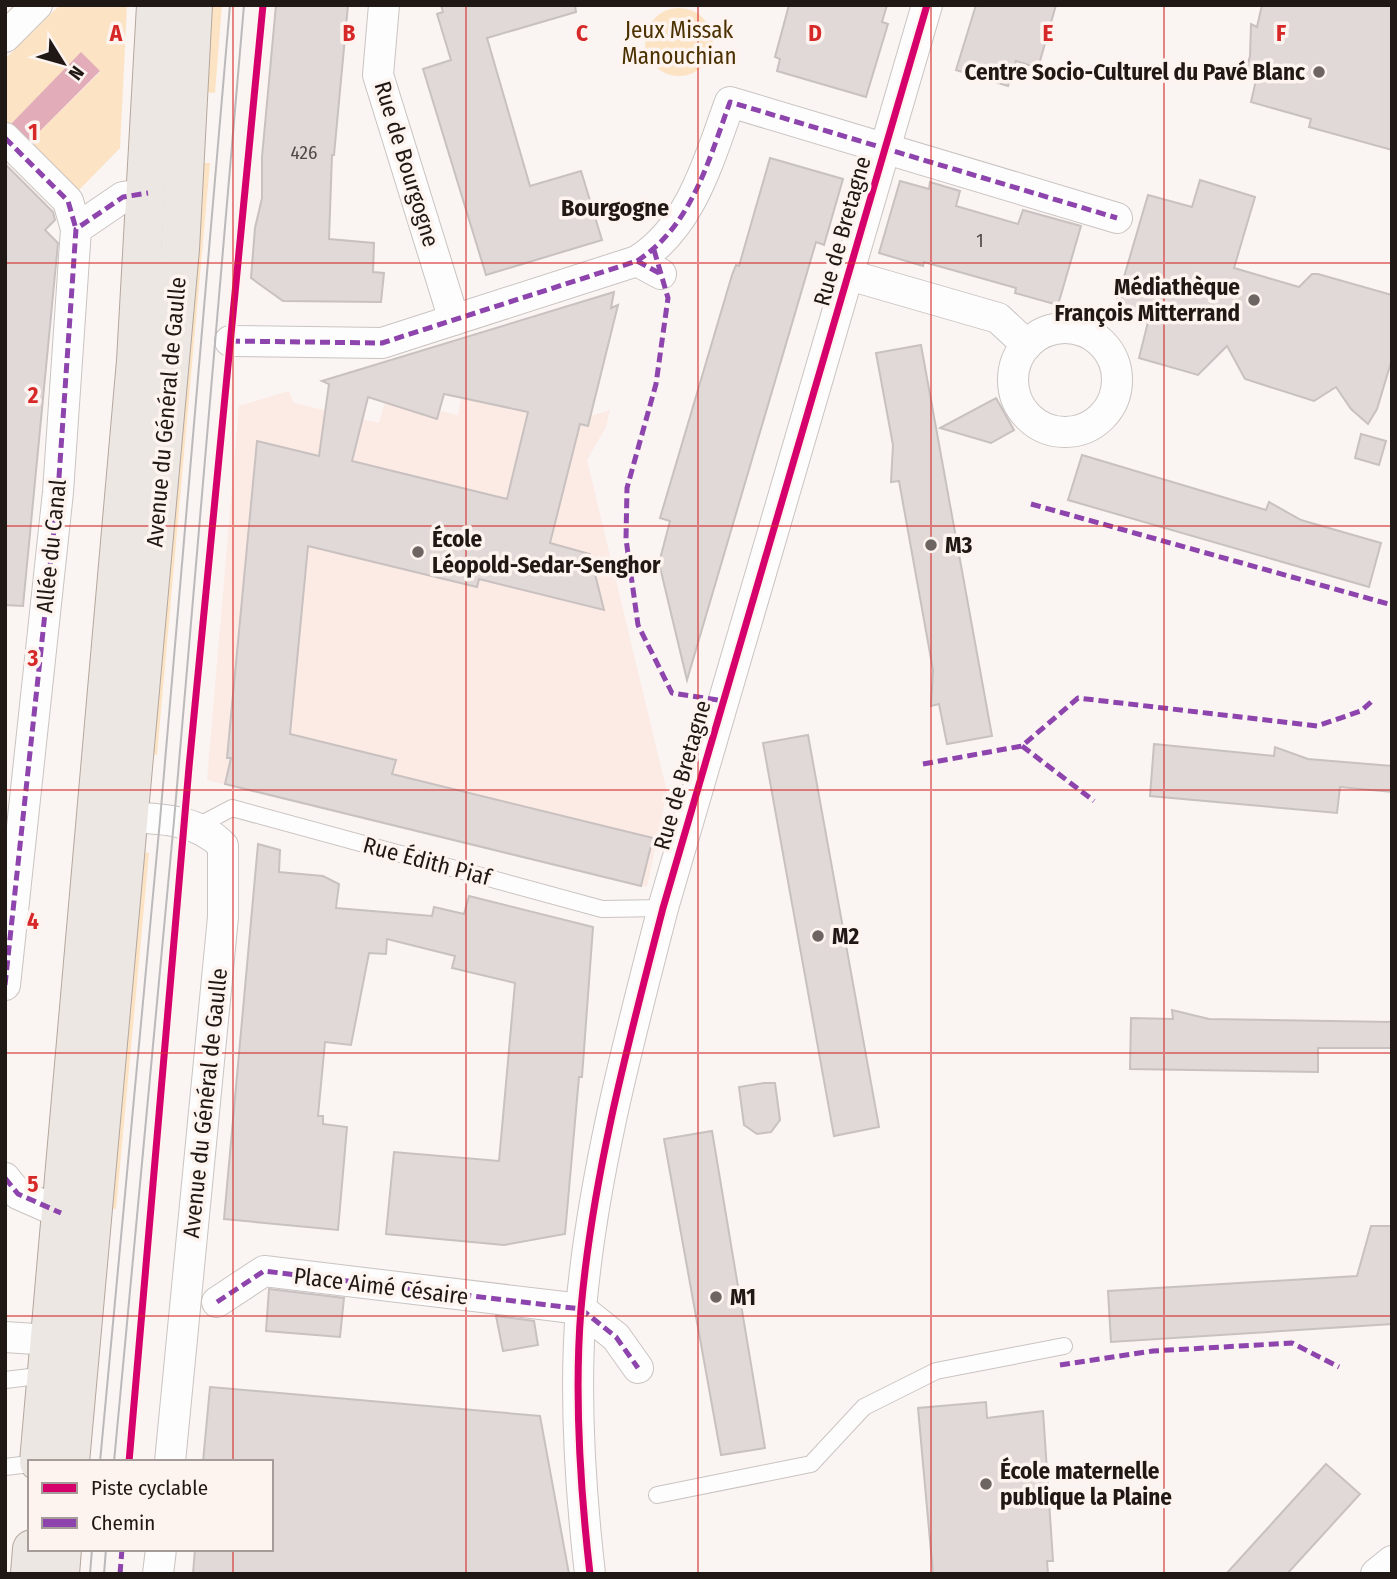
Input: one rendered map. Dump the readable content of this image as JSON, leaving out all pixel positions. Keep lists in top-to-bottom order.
{
  "streets": {
    "main road": ["Avenue du Général de Gaulle"],
    "street": [
      "Rue de Bourgogne",
      "Rue de Bretagne",
      "Allée du Canal",
      "Place Aimé Césaire"
    ],
    "lane": ["Rue Édith Piaf"]
  },
  "crossings": [
    ["Rue de Bretagne", "Rue Édith Piaf"],
    ["Rue de Bretagne", "Place Aimé Césaire"],
    ["Avenue du Général de Gaulle", "Rue Édith Piaf"]
  ],
  "districts": ["Bourgogne"],
  "parks": ["Jeux Missak Manouchian"],
  "places": [
    "Centre Socio-Culturel du Pavé Blanc",
    "Médiathèque François Mitterrand",
    "M3",
    "École Léopold-Sedar-Senghor",
    "M2",
    "M1",
    "École maternelle publique la Plaine"
  ],
  "house_numbers": ["426", "1"],
  "legend": ["Piste cyclable", "Chemin"],
  "north": "bottom right",
  "grid": {
    "columns": [
      "A",
      "B",
      "C",
      "D",
      "E",
      "F"
    ],
    "rows": [
      "1",
      "2",
      "3",
      "4",
      "5"
    ]
  }
}
